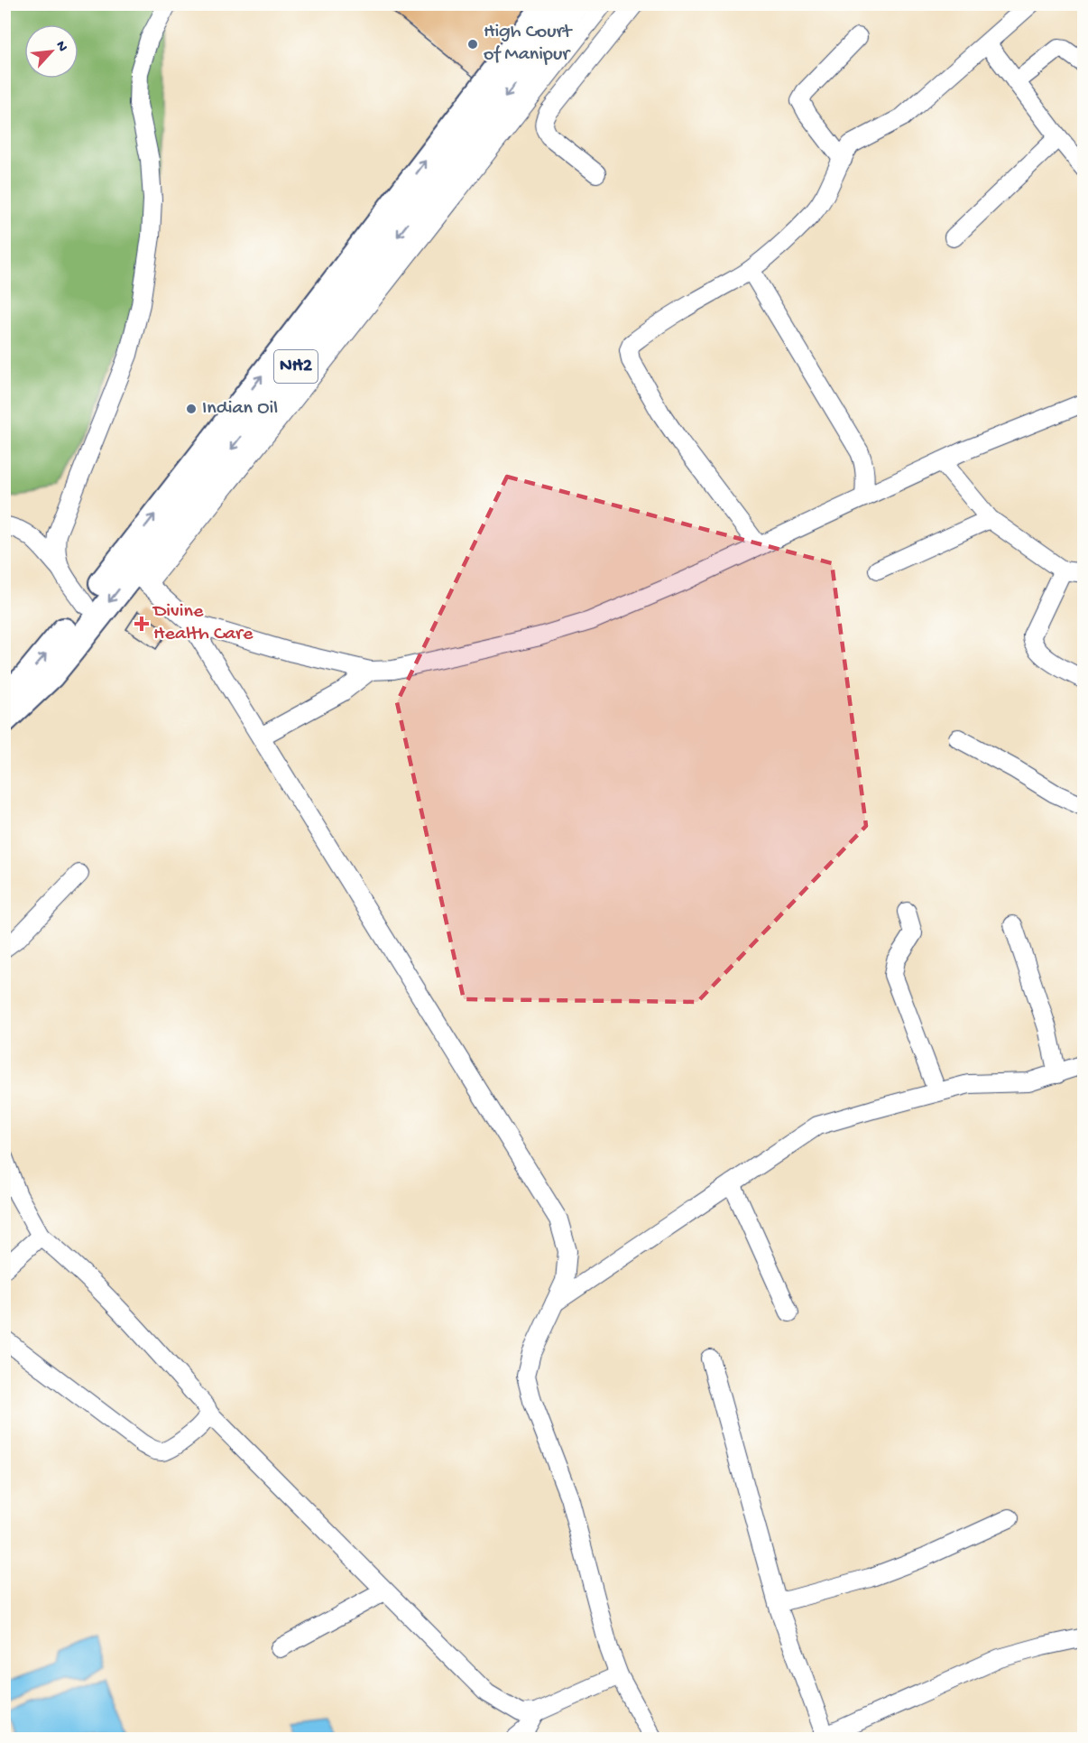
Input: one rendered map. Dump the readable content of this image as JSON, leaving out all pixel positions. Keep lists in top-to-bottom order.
{
  "streets": {
    "highway": ["NH2"]
  },
  "places": {
    "other": ["High Court of Manipur", "Indian Oil"],
    "health": ["Divine Health Care"]
  },
  "north": "top right"
}
